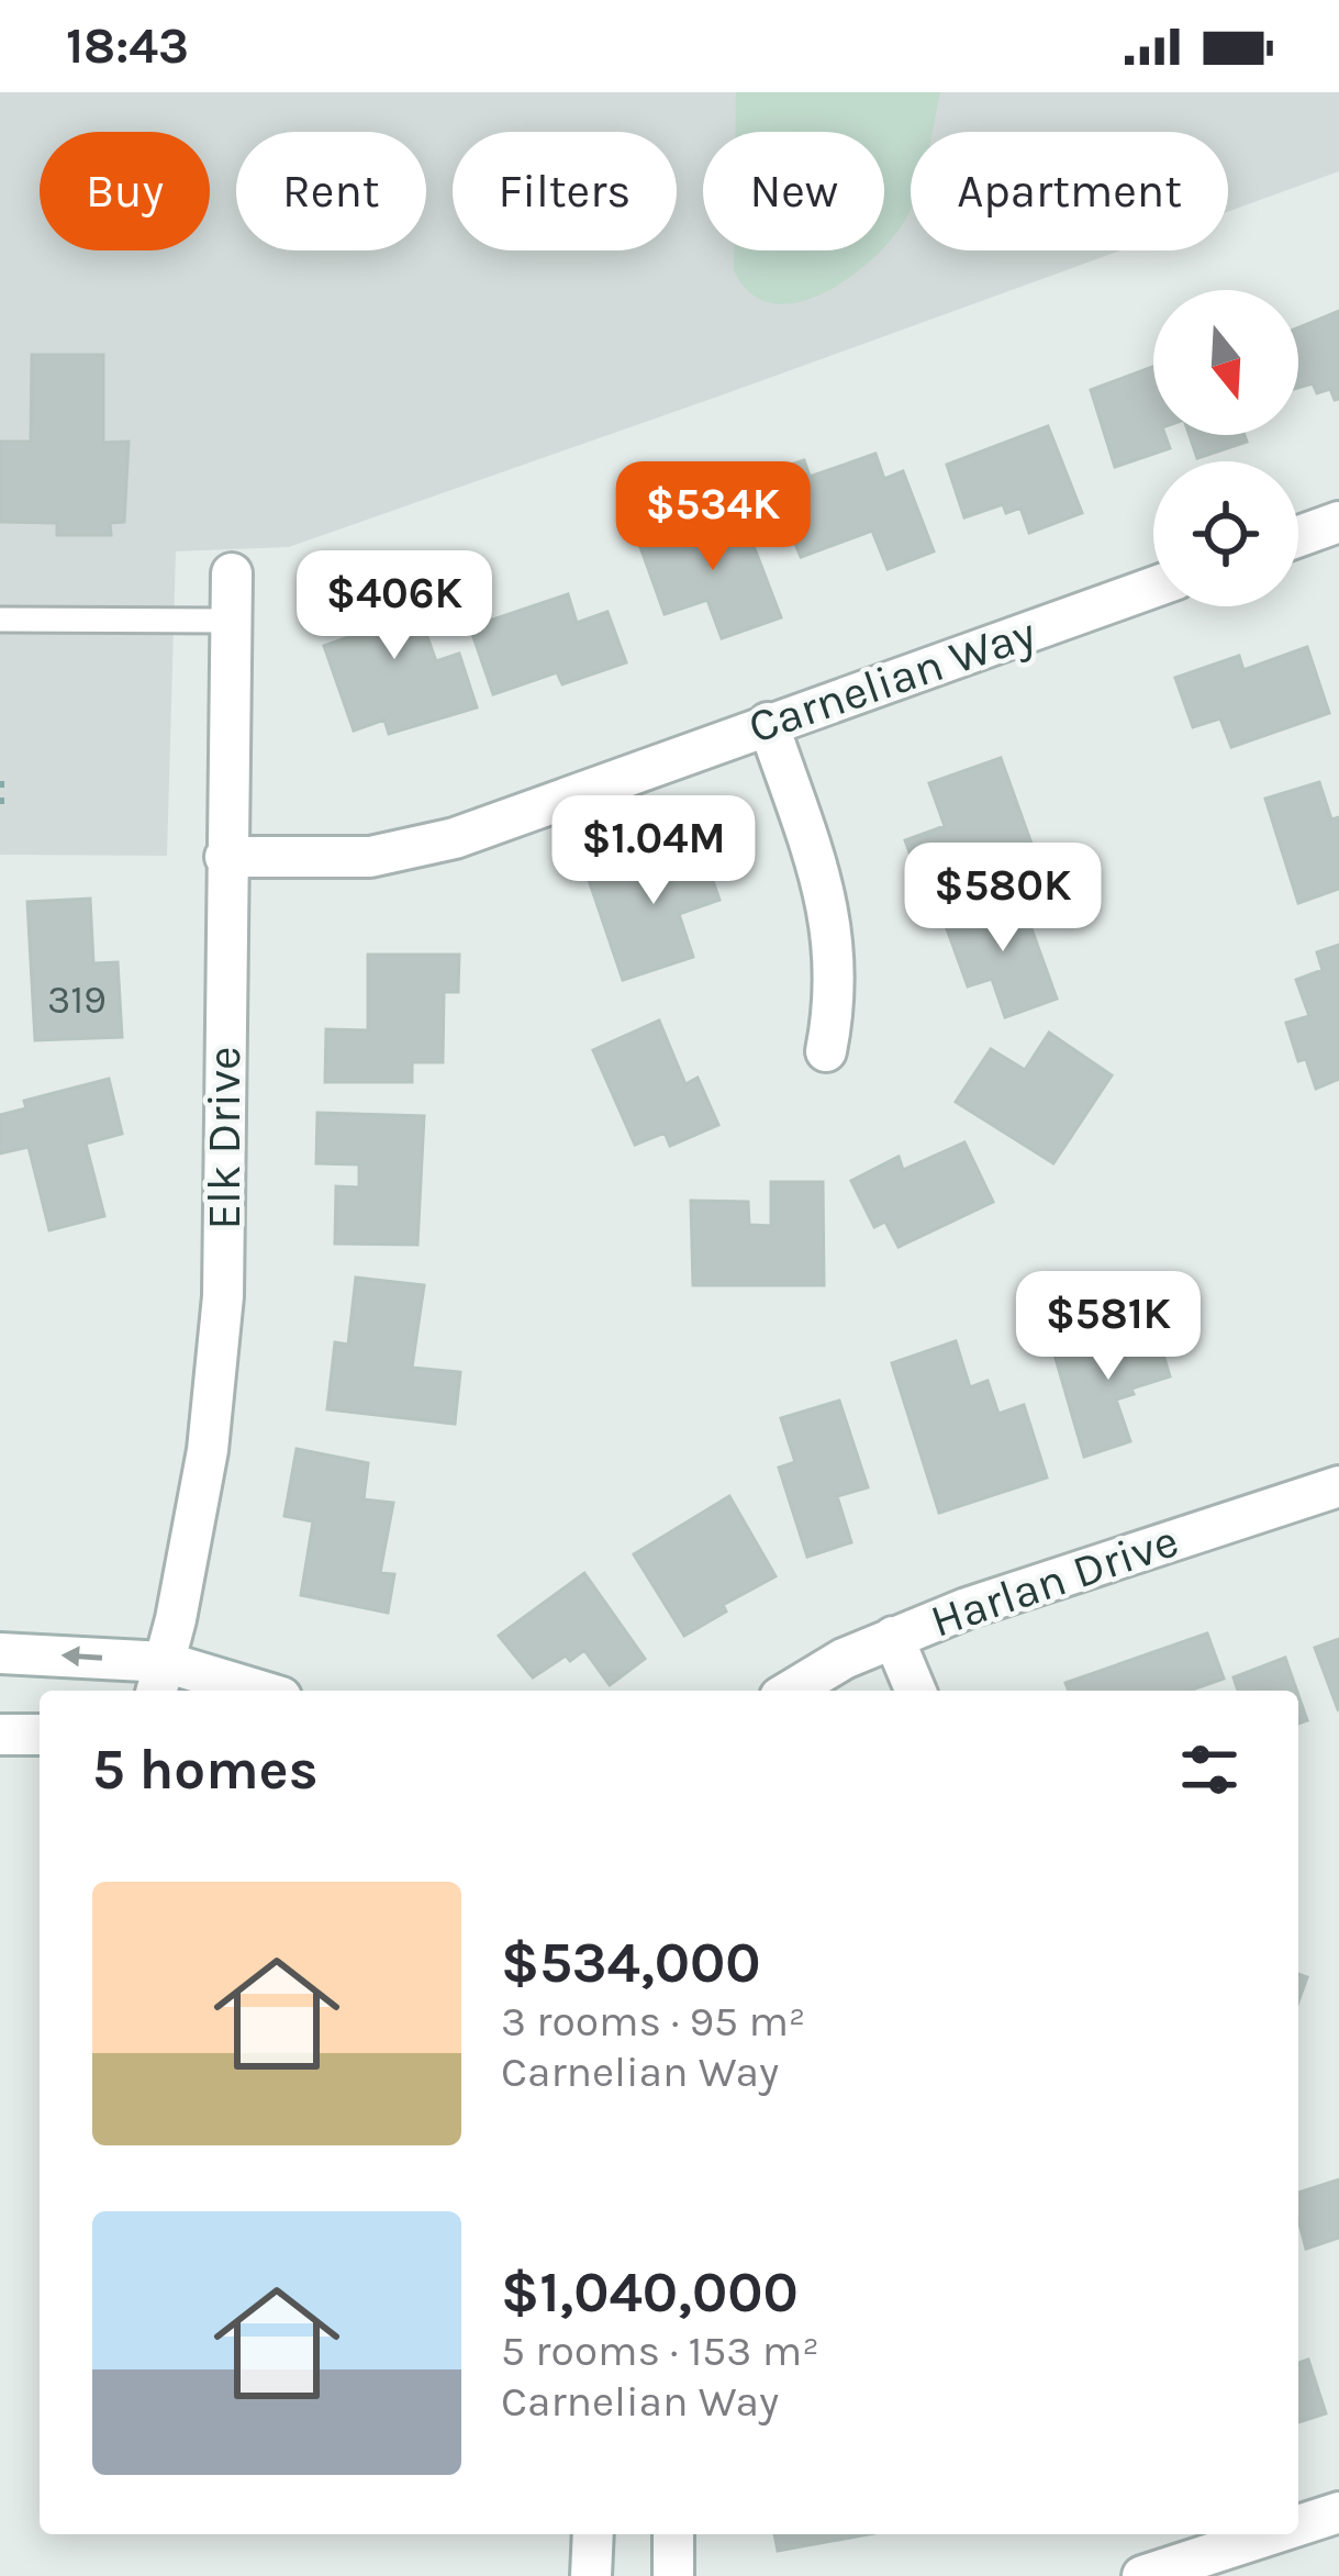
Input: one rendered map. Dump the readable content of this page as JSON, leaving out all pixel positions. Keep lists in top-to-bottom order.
{
  "streets": {
    "street": ["Carnelian Way", "Elk Drive", "Harlan Drive"]
  },
  "crossings": [
    ["Carnelian Way", "Elk Drive"]
  ],
  "house_numbers": ["319"],
  "north": "bottom",
  "page": {
    "status": "18:43",
    "chip": [
      "Buy",
      "Rent",
      "Filters",
      "New",
      "Apartment"
    ],
    "price": [
      "$534K",
      "$406K",
      "$1.04M",
      "$580K",
      "$581K"
    ],
    "heading": "5 homes",
    "list": [
      {
        "name": "$534,000",
        "note": "3 rooms · 95 m² · Carnelian Way"
      },
      {
        "name": "$1,040,000",
        "note": "5 rooms · 153 m² · Carnelian Way"
      }
    ]
  }
}
